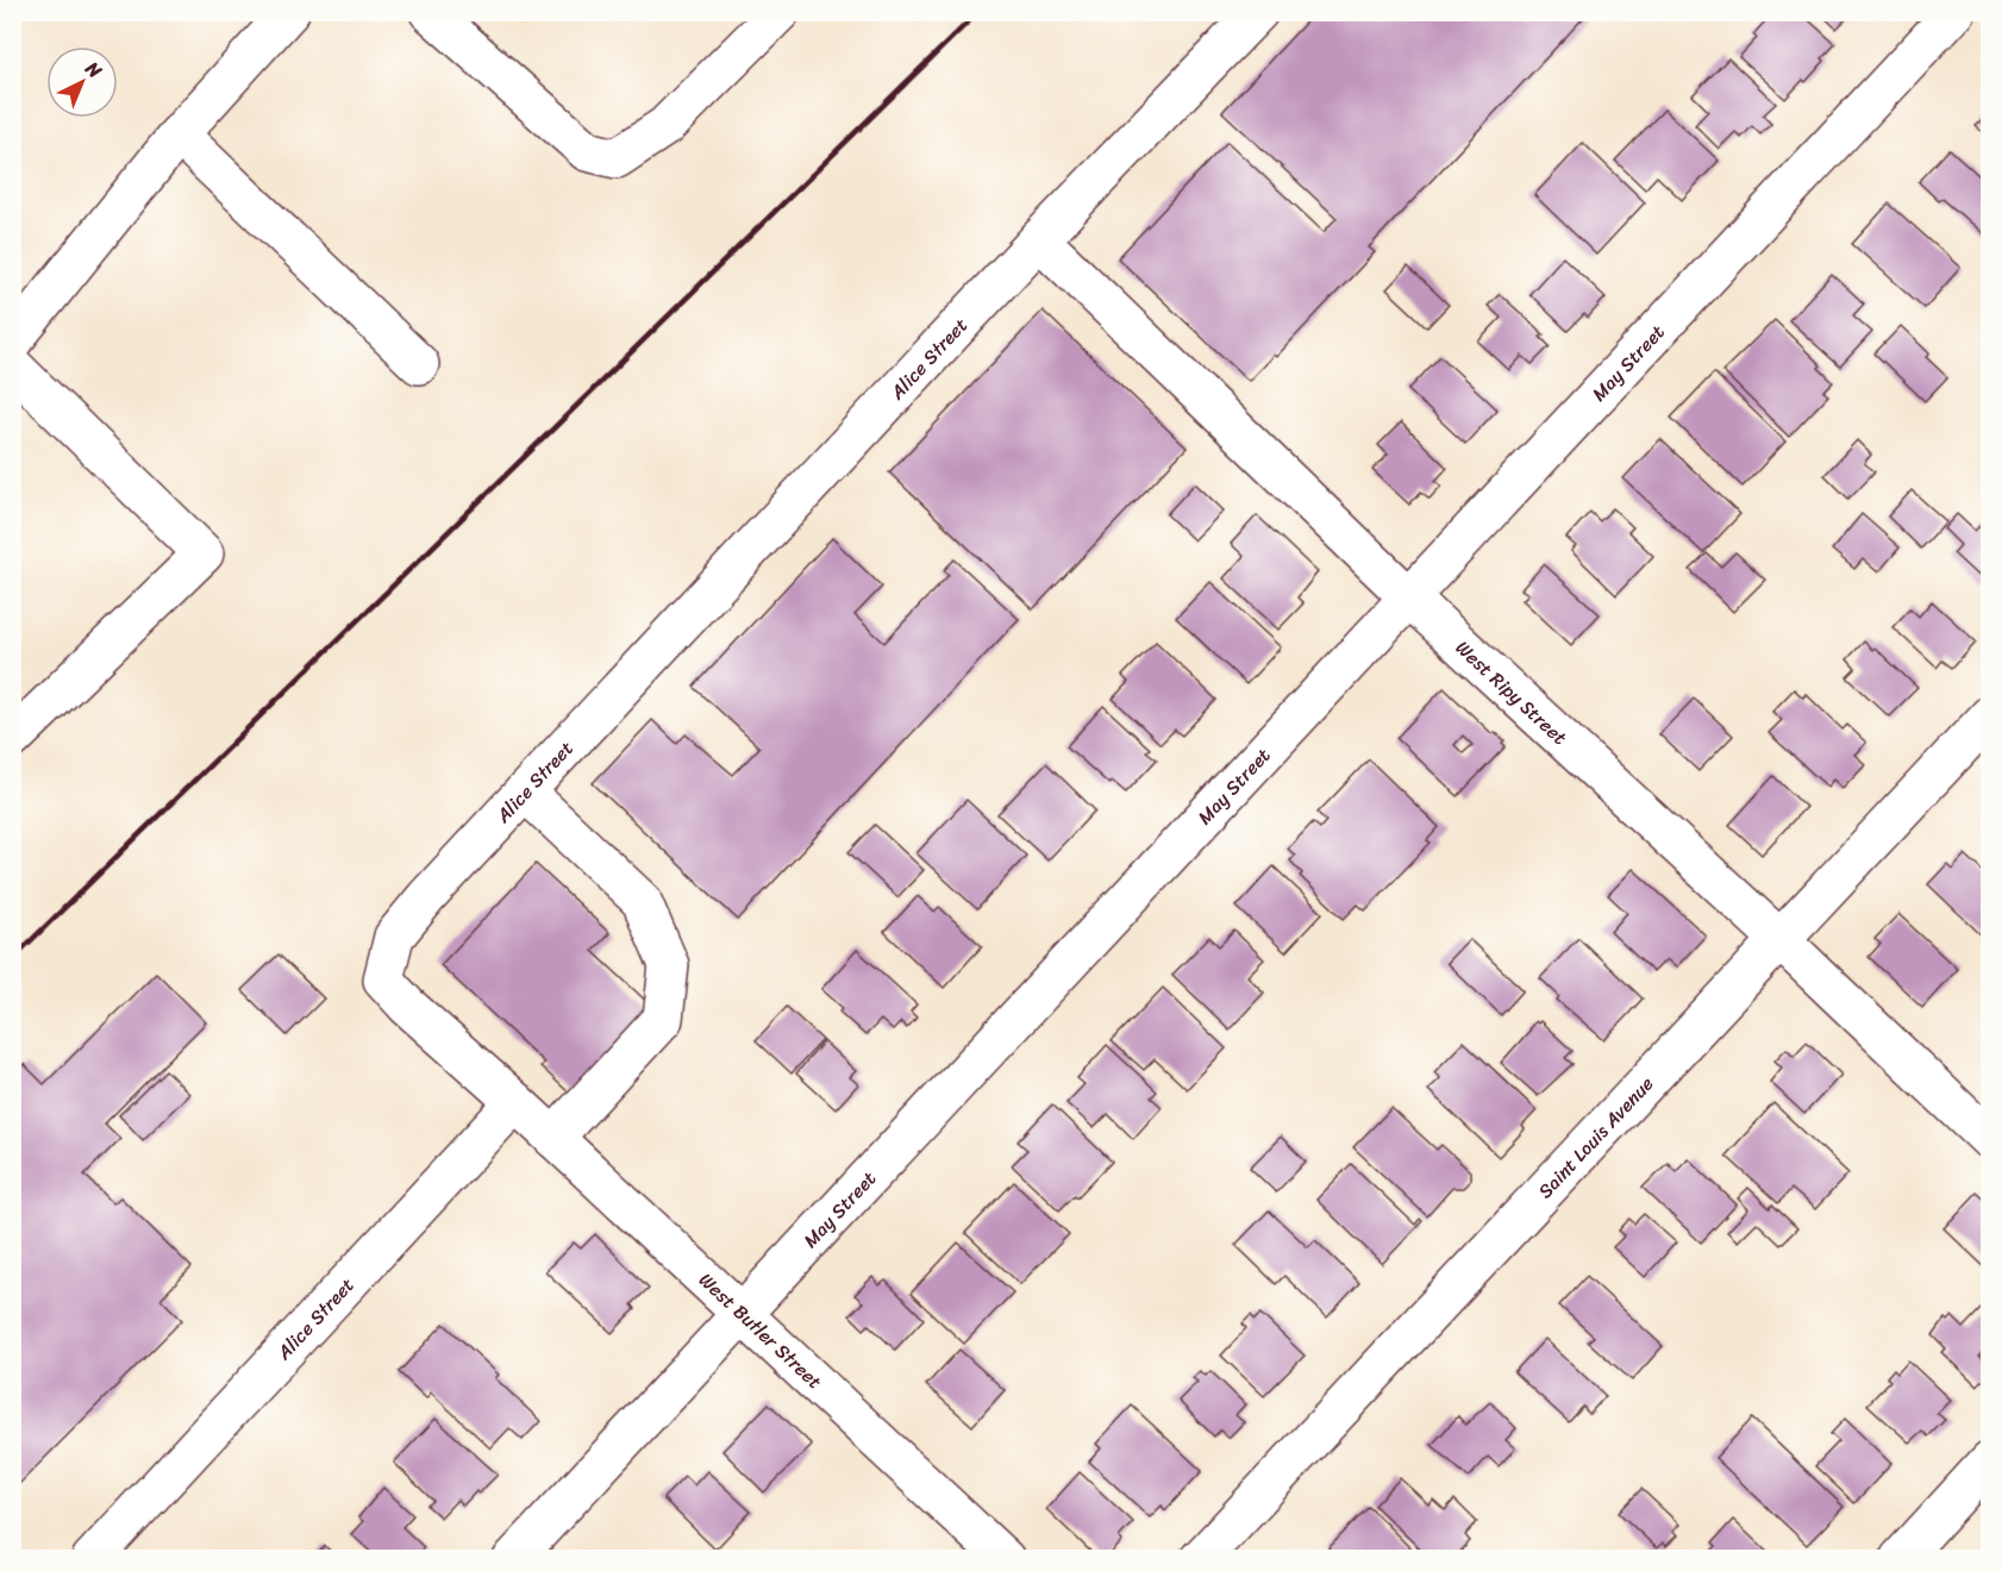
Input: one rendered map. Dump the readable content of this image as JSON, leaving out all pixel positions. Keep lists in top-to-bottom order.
{
  "streets": {
    "street": [
      "Alice Street",
      "May Street",
      "West Ripy Street",
      "Saint Louis Avenue",
      "West Butler Street"
    ]
  },
  "crossings": [
    ["Alice Street", "West Ripy Street"],
    ["Alice Street", "West Butler Street"],
    ["May Street", "West Ripy Street"],
    ["May Street", "West Butler Street"],
    ["West Ripy Street", "Saint Louis Avenue"]
  ],
  "north": "top right"
}
